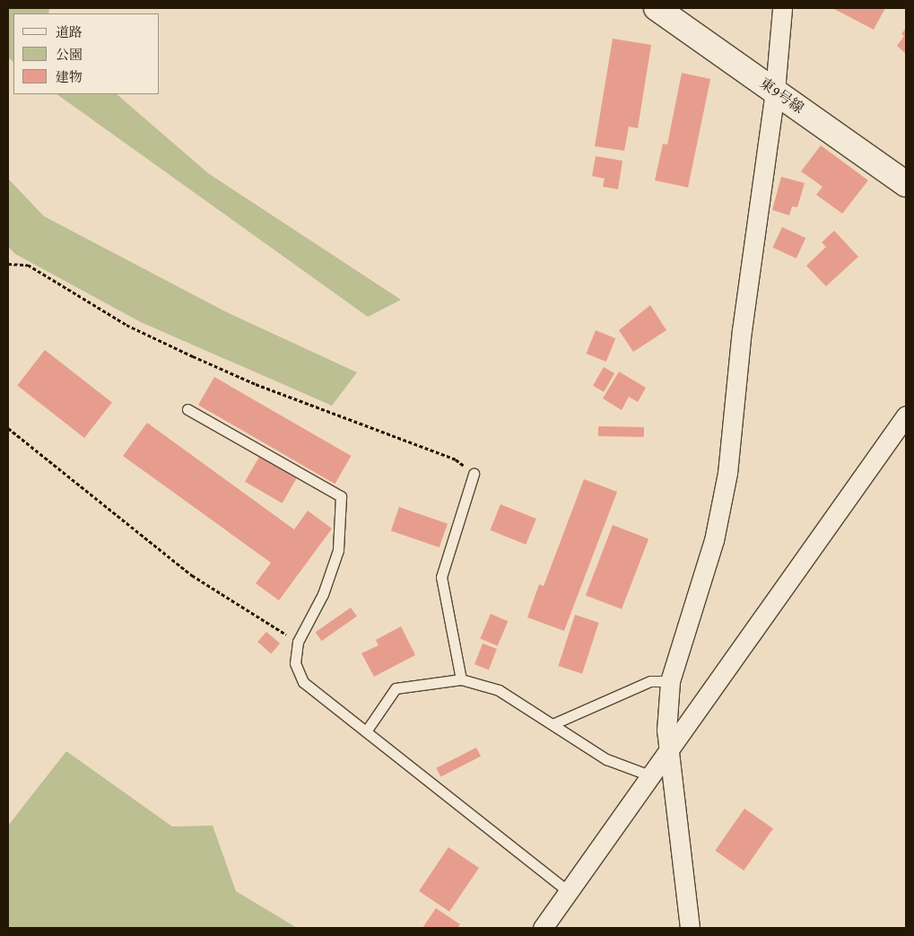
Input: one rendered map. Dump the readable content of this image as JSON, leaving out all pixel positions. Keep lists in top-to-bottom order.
{
  "streets": {
    "street": ["東9号線"]
  },
  "legend": ["道路", "公園", "建物"]
}
